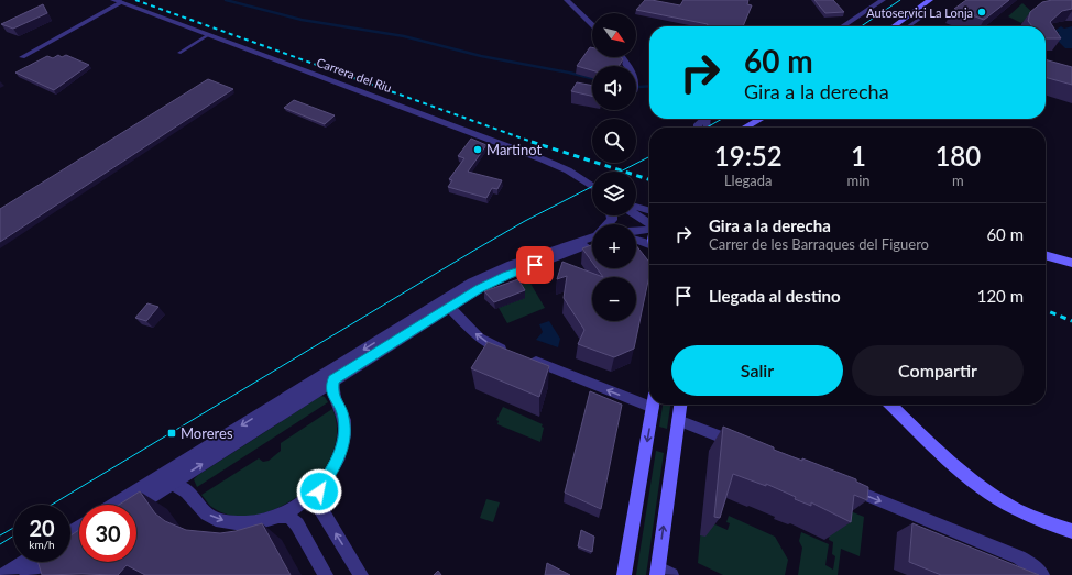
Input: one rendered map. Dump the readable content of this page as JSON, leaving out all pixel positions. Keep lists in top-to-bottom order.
{
  "streets": {
    "street": ["Carrera del Riu"]
  },
  "places": {
    "other": ["Autoservici La Lonja", "Martinot"],
    "transit": ["Moreres"]
  },
  "north": "bottom right",
  "page": {
    "map_buttons": ["+", "−"],
    "turn": ["60 m", "Gira a la derecha"],
    "eta": [
      "19:52",
      "Llegada",
      "1",
      "min",
      "180",
      "m"
    ],
    "list": [
      {
        "name": "Gira a la derecha",
        "note": "Carrer de les Barraques del Figuero",
        "value": "60 m"
      },
      {
        "name": "Llegada al destino",
        "value": "120 m"
      }
    ],
    "buttons": ["Salir", "Compartir"],
    "speed": "20 km/h",
    "limit": "30"
  }
}
